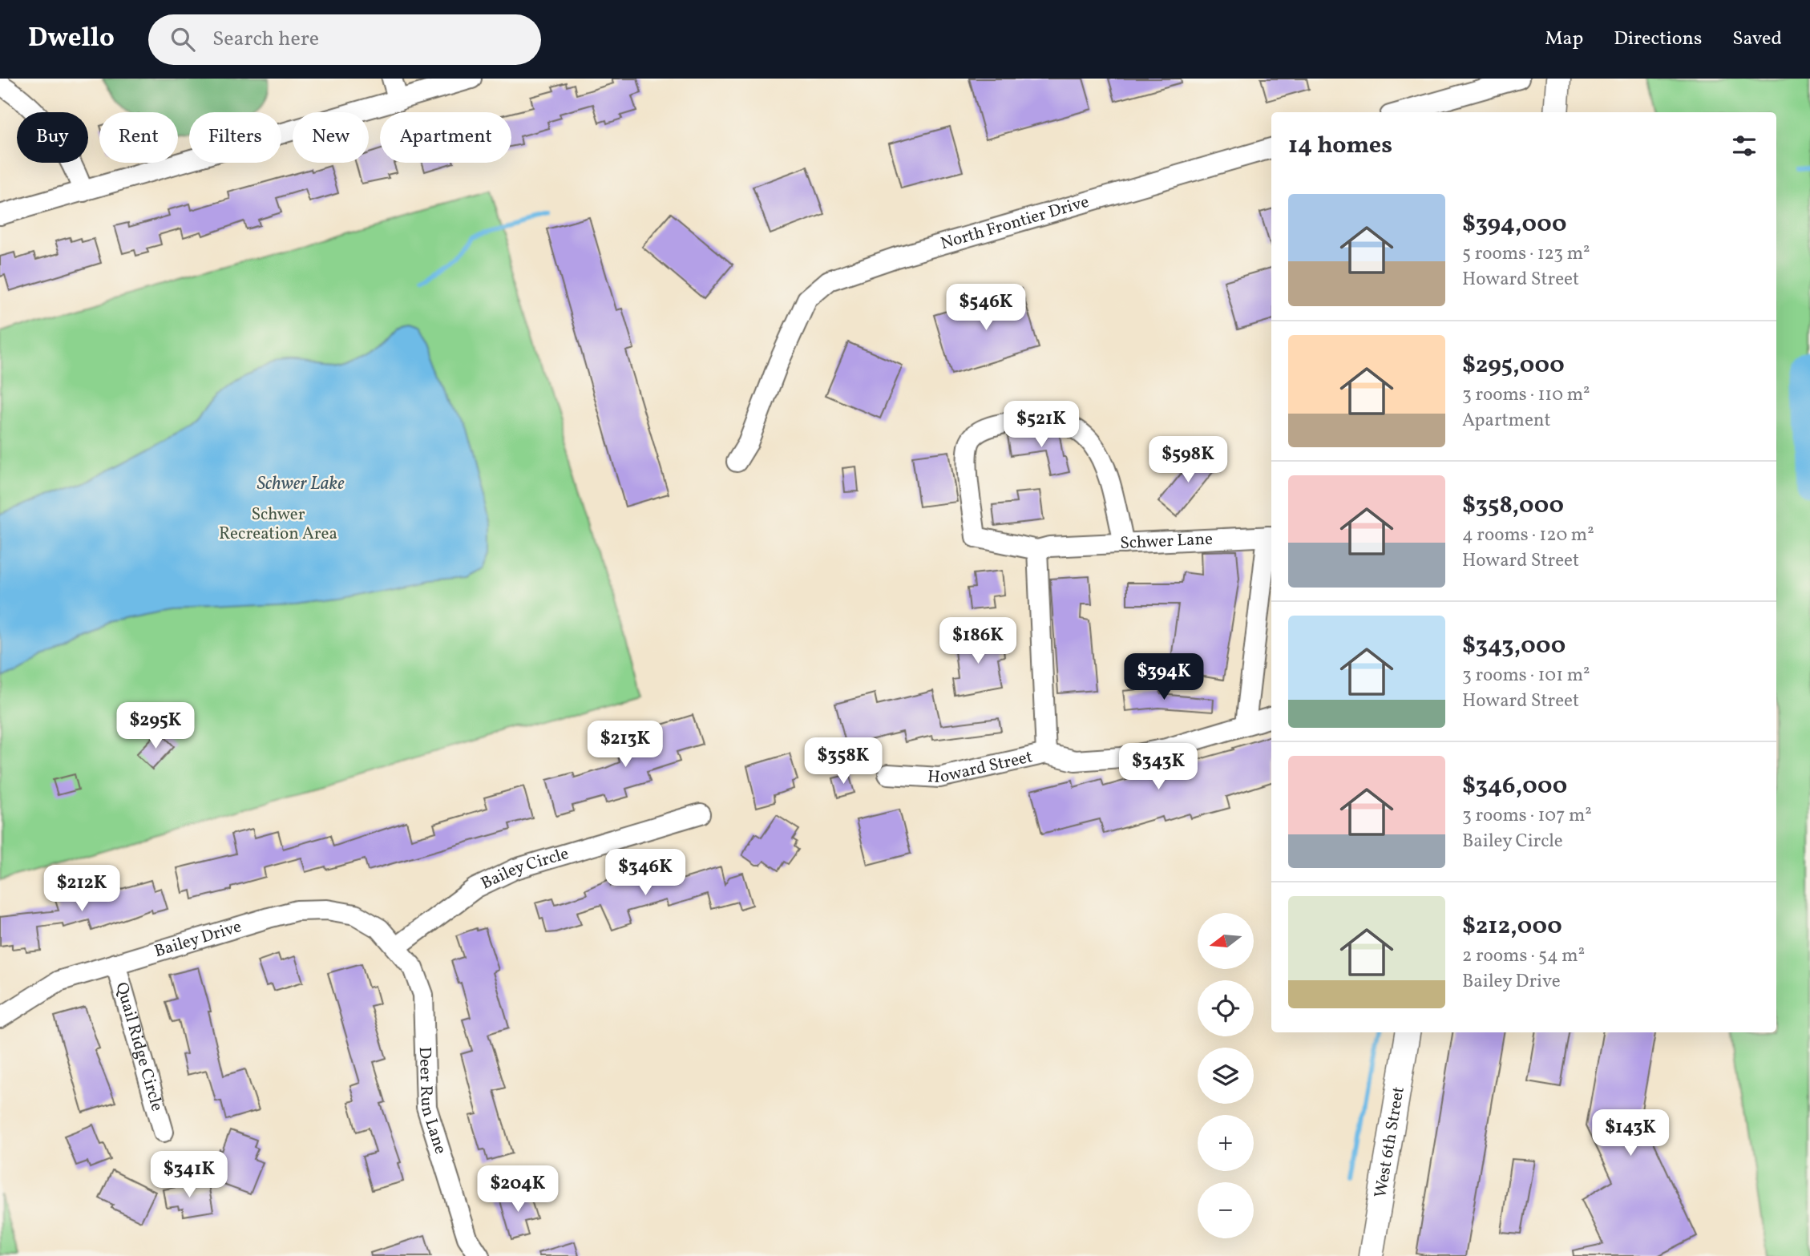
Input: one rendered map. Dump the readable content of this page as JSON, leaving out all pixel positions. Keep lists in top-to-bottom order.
{
  "streets": {
    "main road": ["West 6th Street"],
    "street": [
      "North Frontier Drive",
      "Schwer Lane",
      "Howard Street",
      "Bailey Circle",
      "Bailey Drive",
      "Quail Ridge Circle",
      "Deer Run Lane"
    ]
  },
  "crossings": [
    ["Bailey Circle", "Bailey Drive"],
    ["Bailey Circle", "Deer Run Lane"],
    ["Bailey Drive", "Quail Ridge Circle"],
    ["Bailey Drive", "Deer Run Lane"]
  ],
  "water": ["Schwer Lake"],
  "parks": ["Schwer Recreation Area"],
  "north": "left",
  "page": {
    "header": "Dwello",
    "search": "Search here",
    "nav": ["Map", "Directions", "Saved"],
    "chip": [
      "Buy",
      "Rent",
      "Filters",
      "New",
      "Apartment"
    ],
    "heading": "14 homes",
    "list": [
      {
        "name": "$394,000",
        "note": "5 rooms · 123 m² · Howard Street"
      },
      {
        "name": "$295,000",
        "note": "3 rooms · 110 m² · Apartment"
      },
      {
        "name": "$358,000",
        "note": "4 rooms · 120 m² · Howard Street"
      },
      {
        "name": "$343,000",
        "note": "3 rooms · 101 m² · Howard Street"
      },
      {
        "name": "$346,000",
        "note": "3 rooms · 107 m² · Bailey Circle"
      },
      {
        "name": "$212,000",
        "note": "2 rooms · 54 m² · Bailey Drive"
      }
    ],
    "price": [
      "$546K",
      "$521K",
      "$598K",
      "$186K",
      "$394K",
      "$295K",
      "$213K",
      "$358K",
      "$343K",
      "$346K",
      "$212K",
      "$143K",
      "$341K",
      "$204K"
    ],
    "map_buttons": ["+", "−"]
  }
}
